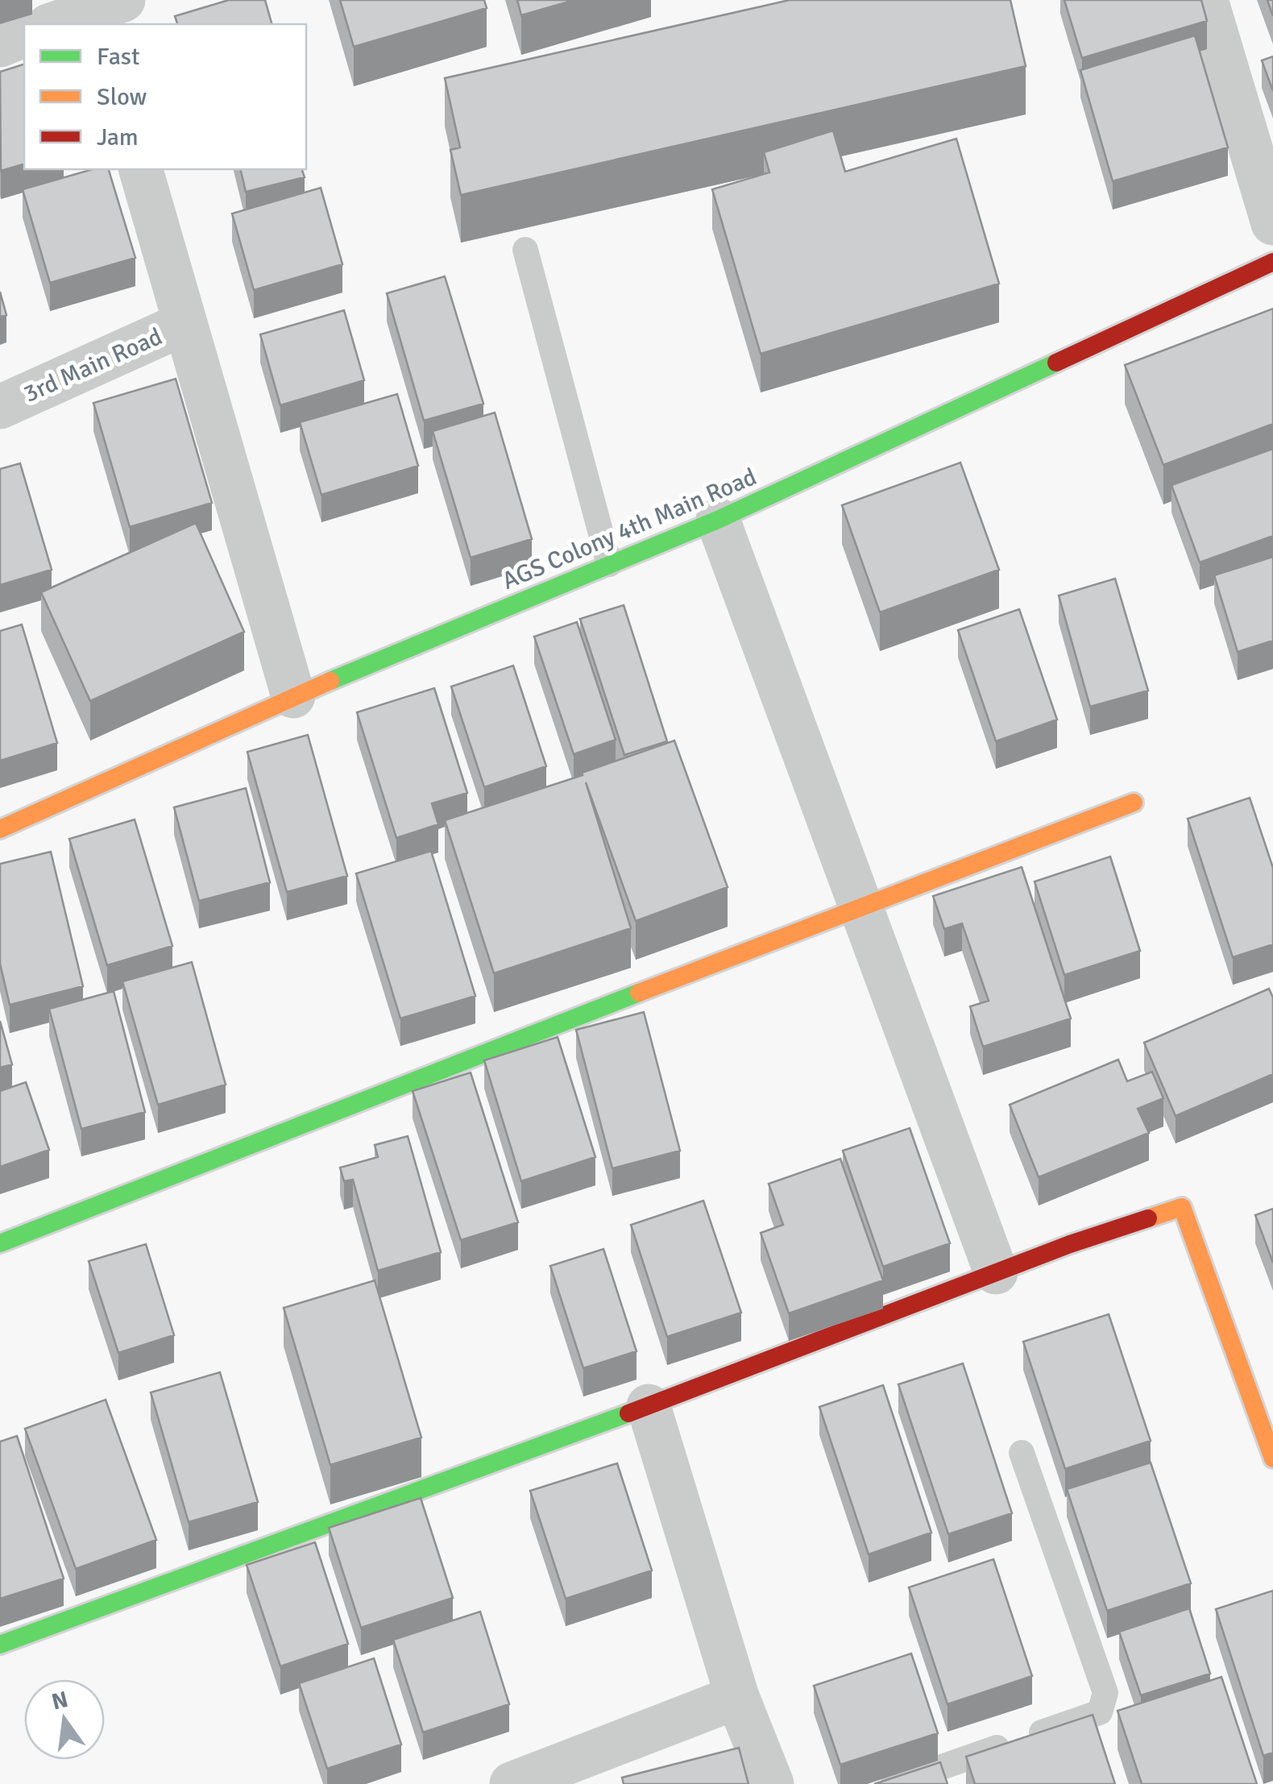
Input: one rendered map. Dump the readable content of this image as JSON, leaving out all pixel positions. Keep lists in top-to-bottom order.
{
  "streets": {
    "street": ["3rd Main Road", "AGS Colony 4th Main Road"]
  },
  "legend": ["Fast", "Slow", "Jam"],
  "north": "top"
}
